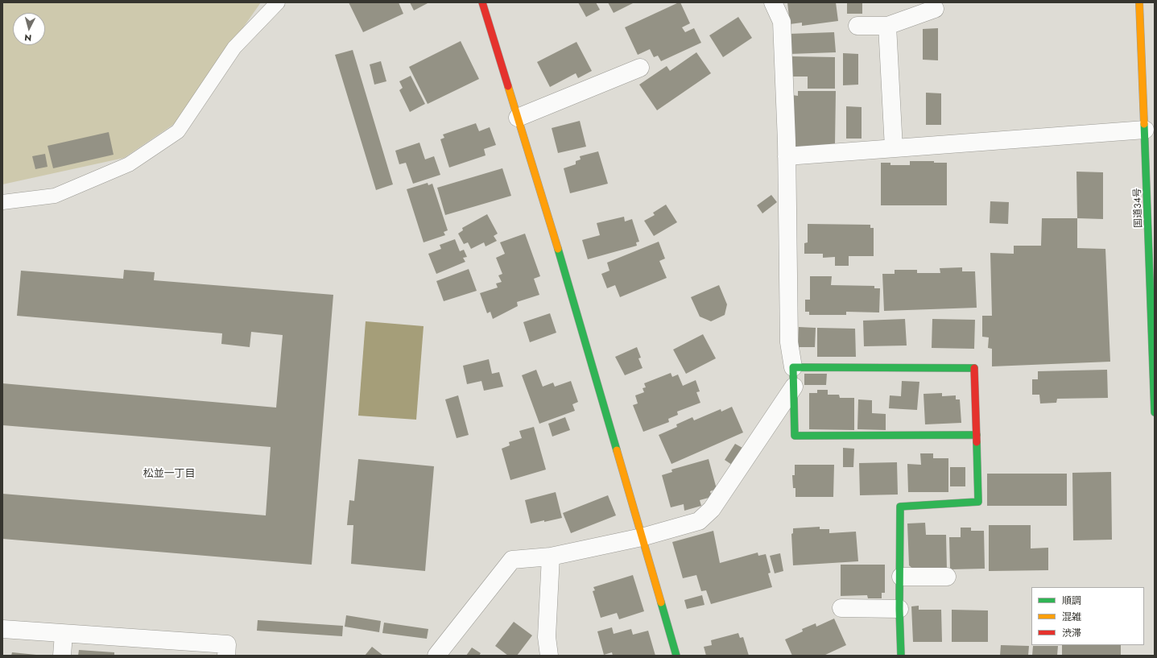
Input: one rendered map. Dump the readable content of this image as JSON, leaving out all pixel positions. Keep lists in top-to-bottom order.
{
  "streets": {
    "main road": ["国道34号"]
  },
  "districts": ["松並一丁目"],
  "legend": ["順調", "混雑", "渋滞"],
  "north": "bottom"
}
